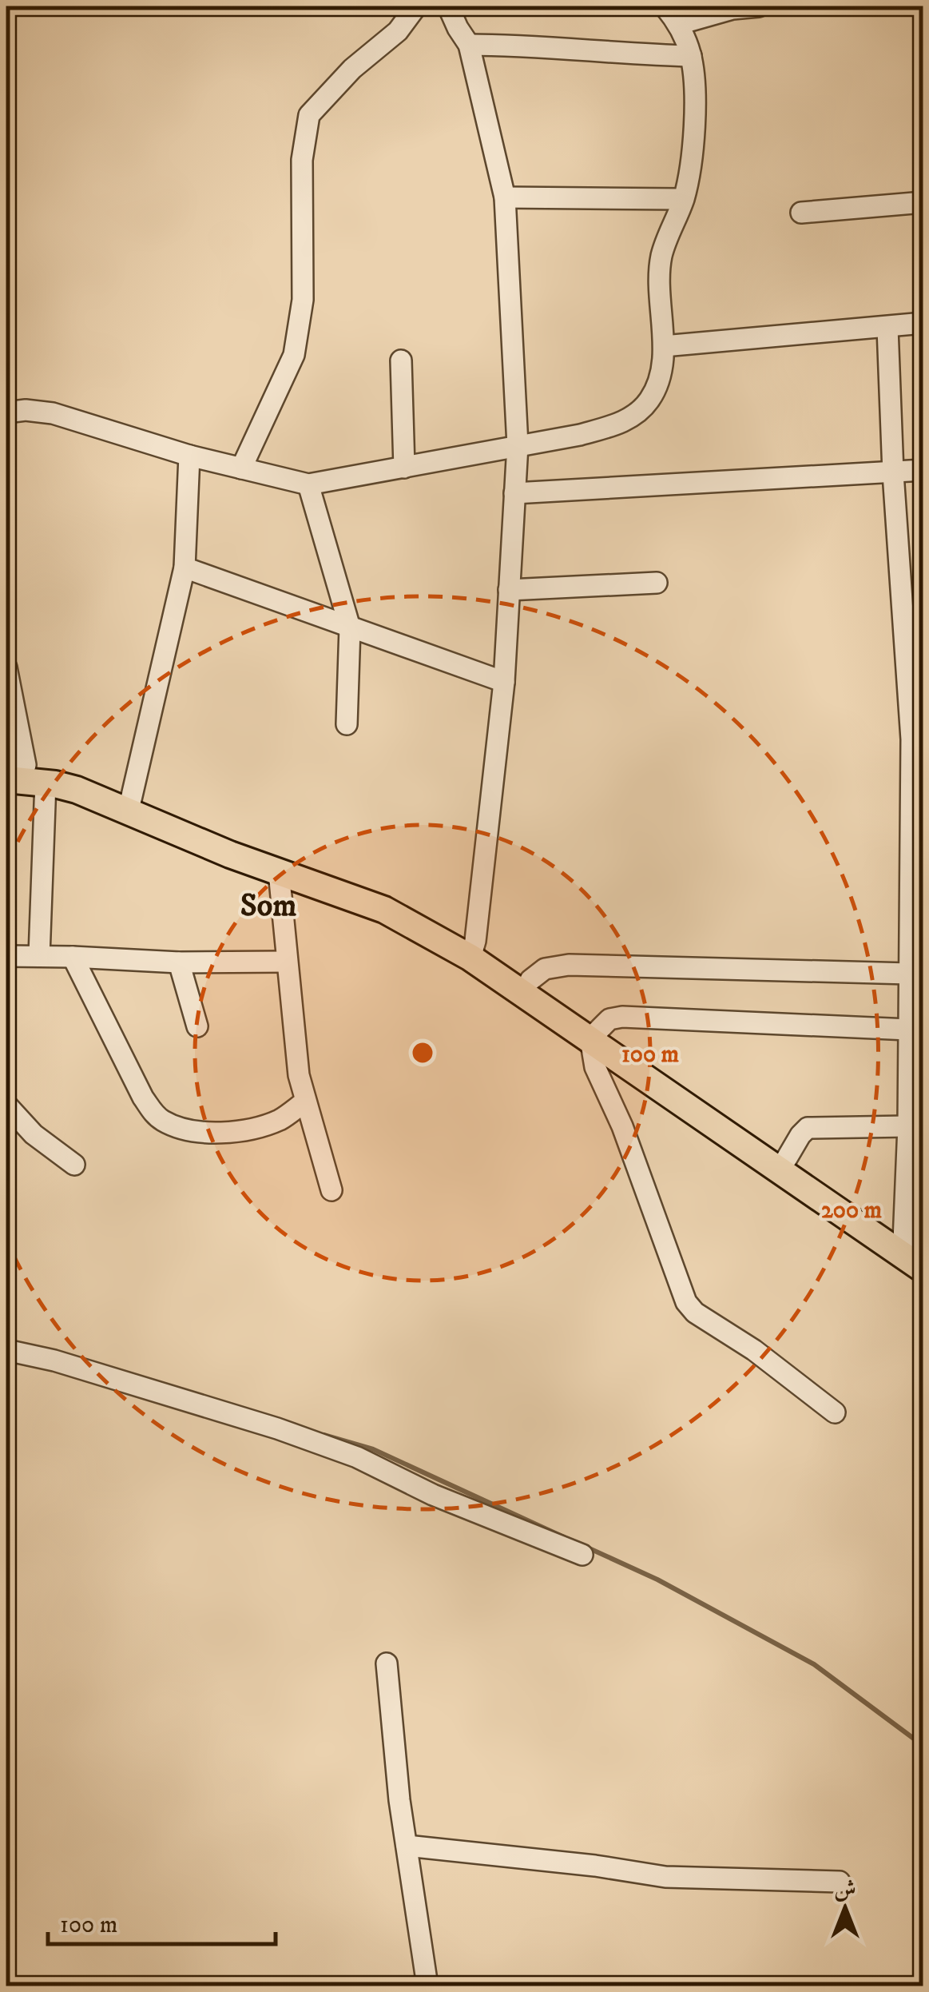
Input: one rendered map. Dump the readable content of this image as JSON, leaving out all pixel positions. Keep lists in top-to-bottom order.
{
  "districts": ["Som"],
  "scale_bar": "100 m",
  "north": "top",
  "rings": ["100 m", "200 m"]
}
